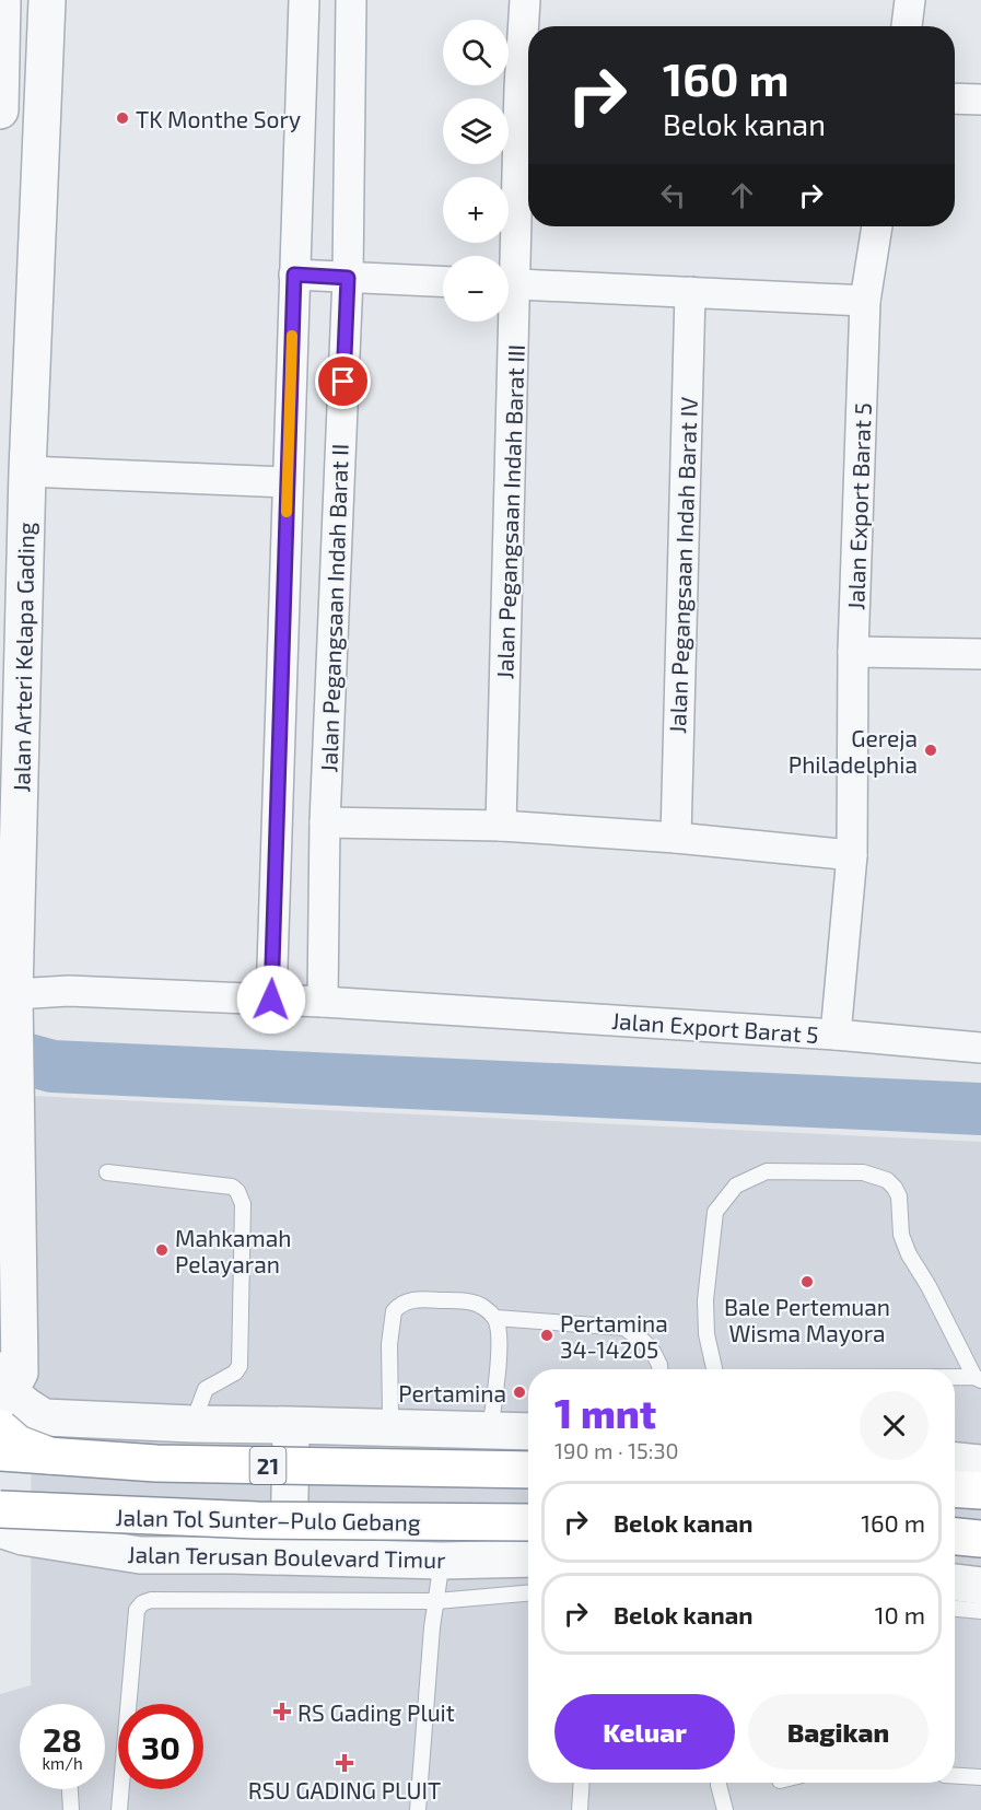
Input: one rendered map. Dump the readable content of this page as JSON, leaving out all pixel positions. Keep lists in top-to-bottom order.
{
  "streets": {
    "main road": ["21", "Jalan Tol Sunter–Pulo Gebang"],
    "street": [
      "Jalan Export Barat 5",
      "Jalan Pegangsaan Indah Barat III",
      "Jalan Pegangsaan Indah Barat IV",
      "Jalan Pegangsaan Indah Barat II",
      "Jalan Arteri Kelapa Gading",
      "Jalan Terusan Boulevard Timur"
    ]
  },
  "crossings": [
    ["Jalan Export Barat 5", "Jalan Pegangsaan Indah Barat II"],
    ["Jalan Export Barat 5", "Jalan Arteri Kelapa Gading"]
  ],
  "places": {
    "other": [
      "TK Monthe Sory",
      "Gereja Philadelphia",
      "Mahkamah Pelayaran",
      "Bale Pertemuan Wisma Mayora",
      "Pertamina 34-14205",
      "Pertamina"
    ],
    "health": ["RS Gading Pluit", "RSU GADING PLUIT"]
  },
  "page": {
    "map_buttons": ["+", "−"],
    "turn": ["160 m", "Belok kanan"],
    "heading": ["1 mnt", "190 m · 15:30"],
    "list": [
      {
        "name": "Belok kanan",
        "value": "160 m"
      },
      {
        "name": "Belok kanan",
        "value": "10 m"
      }
    ],
    "buttons": ["Keluar", "Bagikan"],
    "speed": "28 km/h",
    "limit": "30"
  }
}
